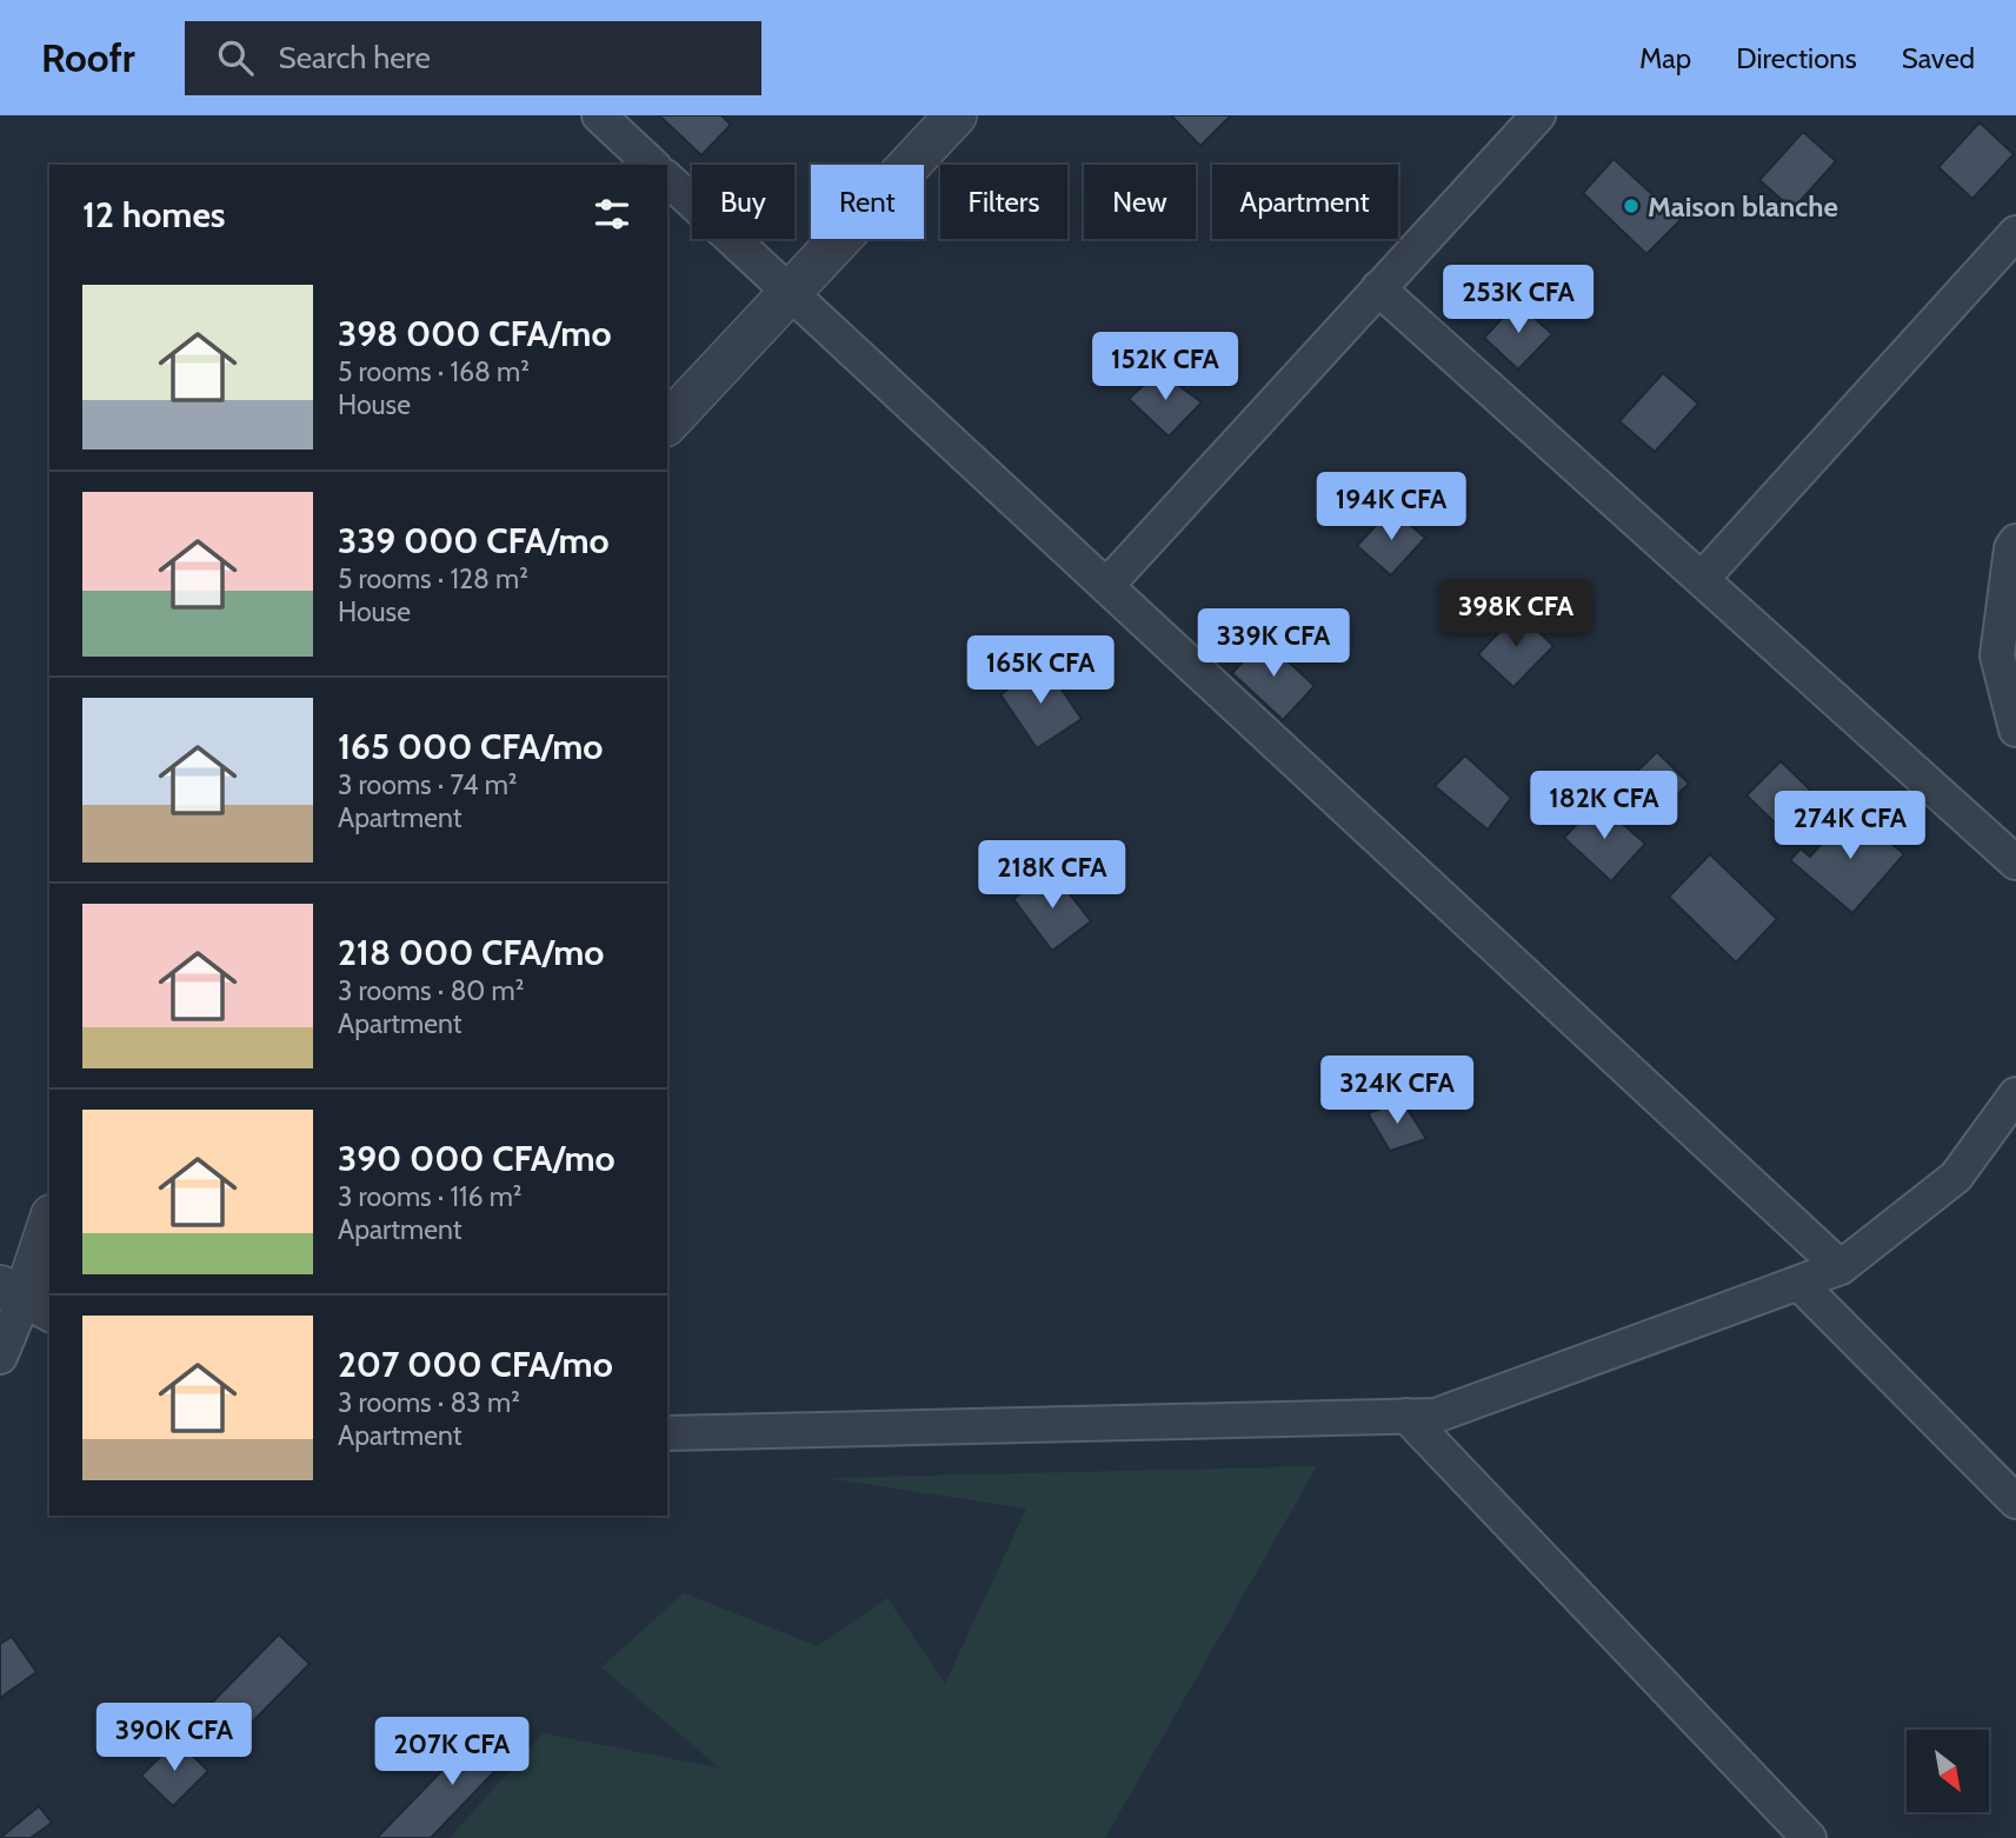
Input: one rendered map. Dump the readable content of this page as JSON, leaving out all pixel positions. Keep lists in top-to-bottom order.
{
  "places": ["Maison blanche"],
  "north": "bottom right",
  "page": {
    "header": "Roofr",
    "search": "Search here",
    "nav": ["Map", "Directions", "Saved"],
    "chip": [
      "Buy",
      "Rent",
      "Filters",
      "New",
      "Apartment"
    ],
    "heading": "12 homes",
    "list": [
      {
        "name": "398 000 CFA/mo",
        "note": "5 rooms · 168 m² · House"
      },
      {
        "name": "339 000 CFA/mo",
        "note": "5 rooms · 128 m² · House"
      },
      {
        "name": "165 000 CFA/mo",
        "note": "3 rooms · 74 m² · Apartment"
      },
      {
        "name": "218 000 CFA/mo",
        "note": "3 rooms · 80 m² · Apartment"
      },
      {
        "name": "390 000 CFA/mo",
        "note": "3 rooms · 116 m² · Apartment"
      },
      {
        "name": "207 000 CFA/mo",
        "note": "3 rooms · 83 m² · Apartment"
      }
    ],
    "price": [
      "253K CFA",
      "152K CFA",
      "194K CFA",
      "398K CFA",
      "339K CFA",
      "165K CFA",
      "182K CFA",
      "274K CFA",
      "218K CFA",
      "324K CFA",
      "390K CFA",
      "207K CFA"
    ]
  }
}
